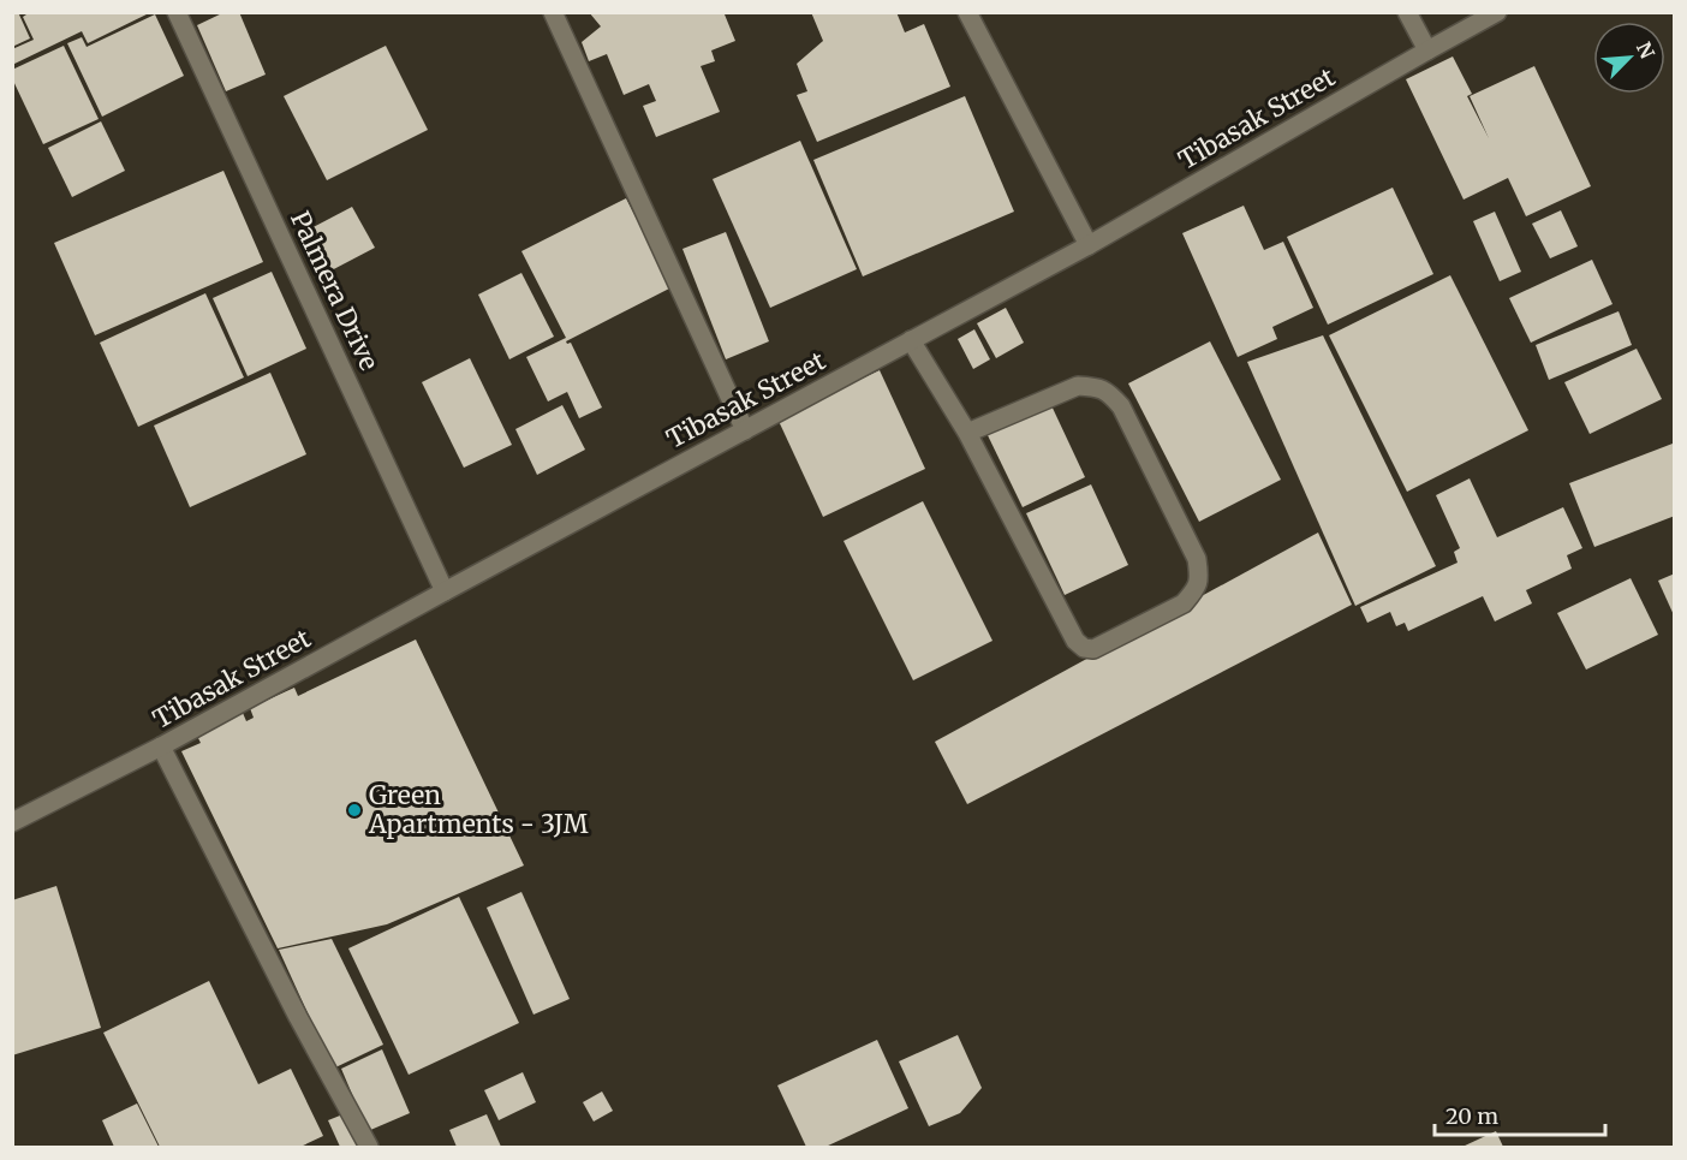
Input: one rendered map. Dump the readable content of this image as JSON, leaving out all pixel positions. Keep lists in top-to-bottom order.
{
  "streets": {
    "street": ["Tibasak Street", "Palmera Drive"]
  },
  "crossings": [
    ["Tibasak Street", "Palmera Drive"]
  ],
  "places": ["Green Apartments - 3JM"],
  "scale_bar": "20 m",
  "north": "top right"
}
